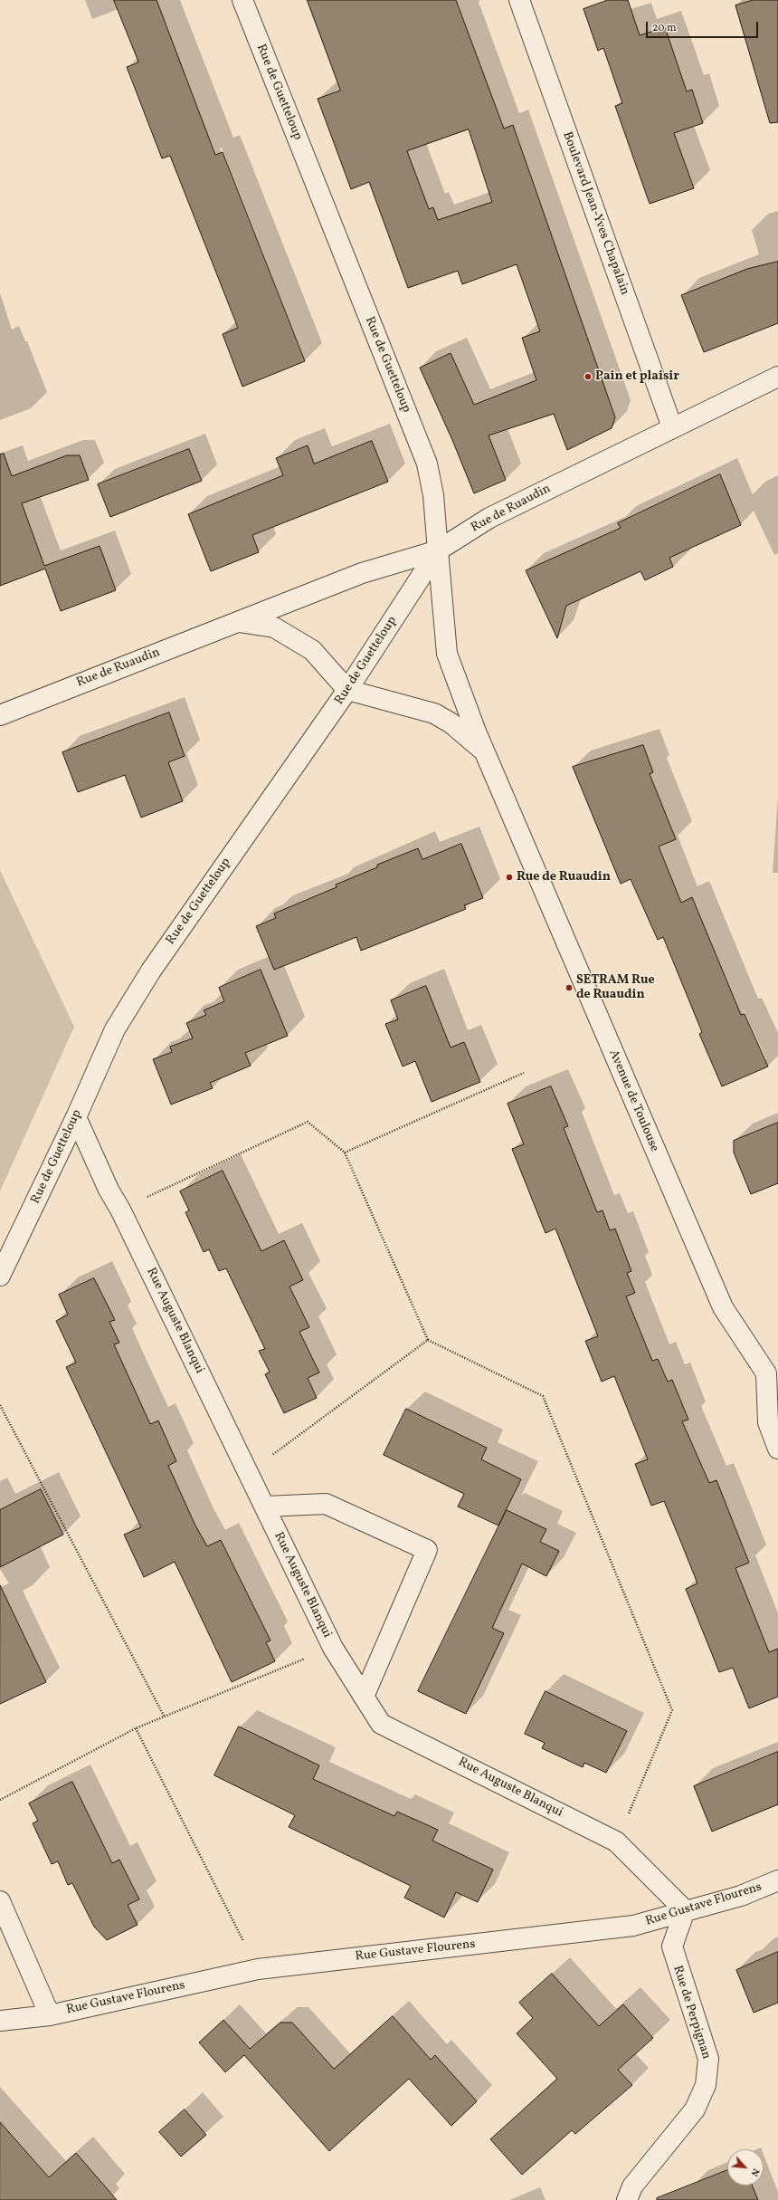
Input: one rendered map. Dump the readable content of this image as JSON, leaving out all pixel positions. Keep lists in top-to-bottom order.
{
  "streets": {
    "street": [
      "Rue de Guetteloup",
      "Boulevard Jean-Yves Chapalain",
      "Rue de Ruaudin",
      "Avenue de Toulouse",
      "Rue Auguste Blanqui",
      "Rue Gustave Flourens",
      "Rue de Perpignan"
    ]
  },
  "crossings": [
    ["Rue de Guetteloup", "Rue de Ruaudin"],
    ["Rue de Guetteloup", "Avenue de Toulouse"],
    ["Rue de Guetteloup", "Rue Auguste Blanqui"],
    ["Boulevard Jean-Yves Chapalain", "Rue de Ruaudin"],
    ["Rue de Ruaudin", "Avenue de Toulouse"],
    ["Rue Auguste Blanqui", "Rue Gustave Flourens"],
    ["Rue Auguste Blanqui", "Rue de Perpignan"],
    ["Rue Gustave Flourens", "Rue de Perpignan"]
  ],
  "places": ["Pain et plaisir", "Rue de Ruaudin", "SETRAM Rue de Ruaudin"],
  "scale_bar": "20 m",
  "north": "bottom right"
}
